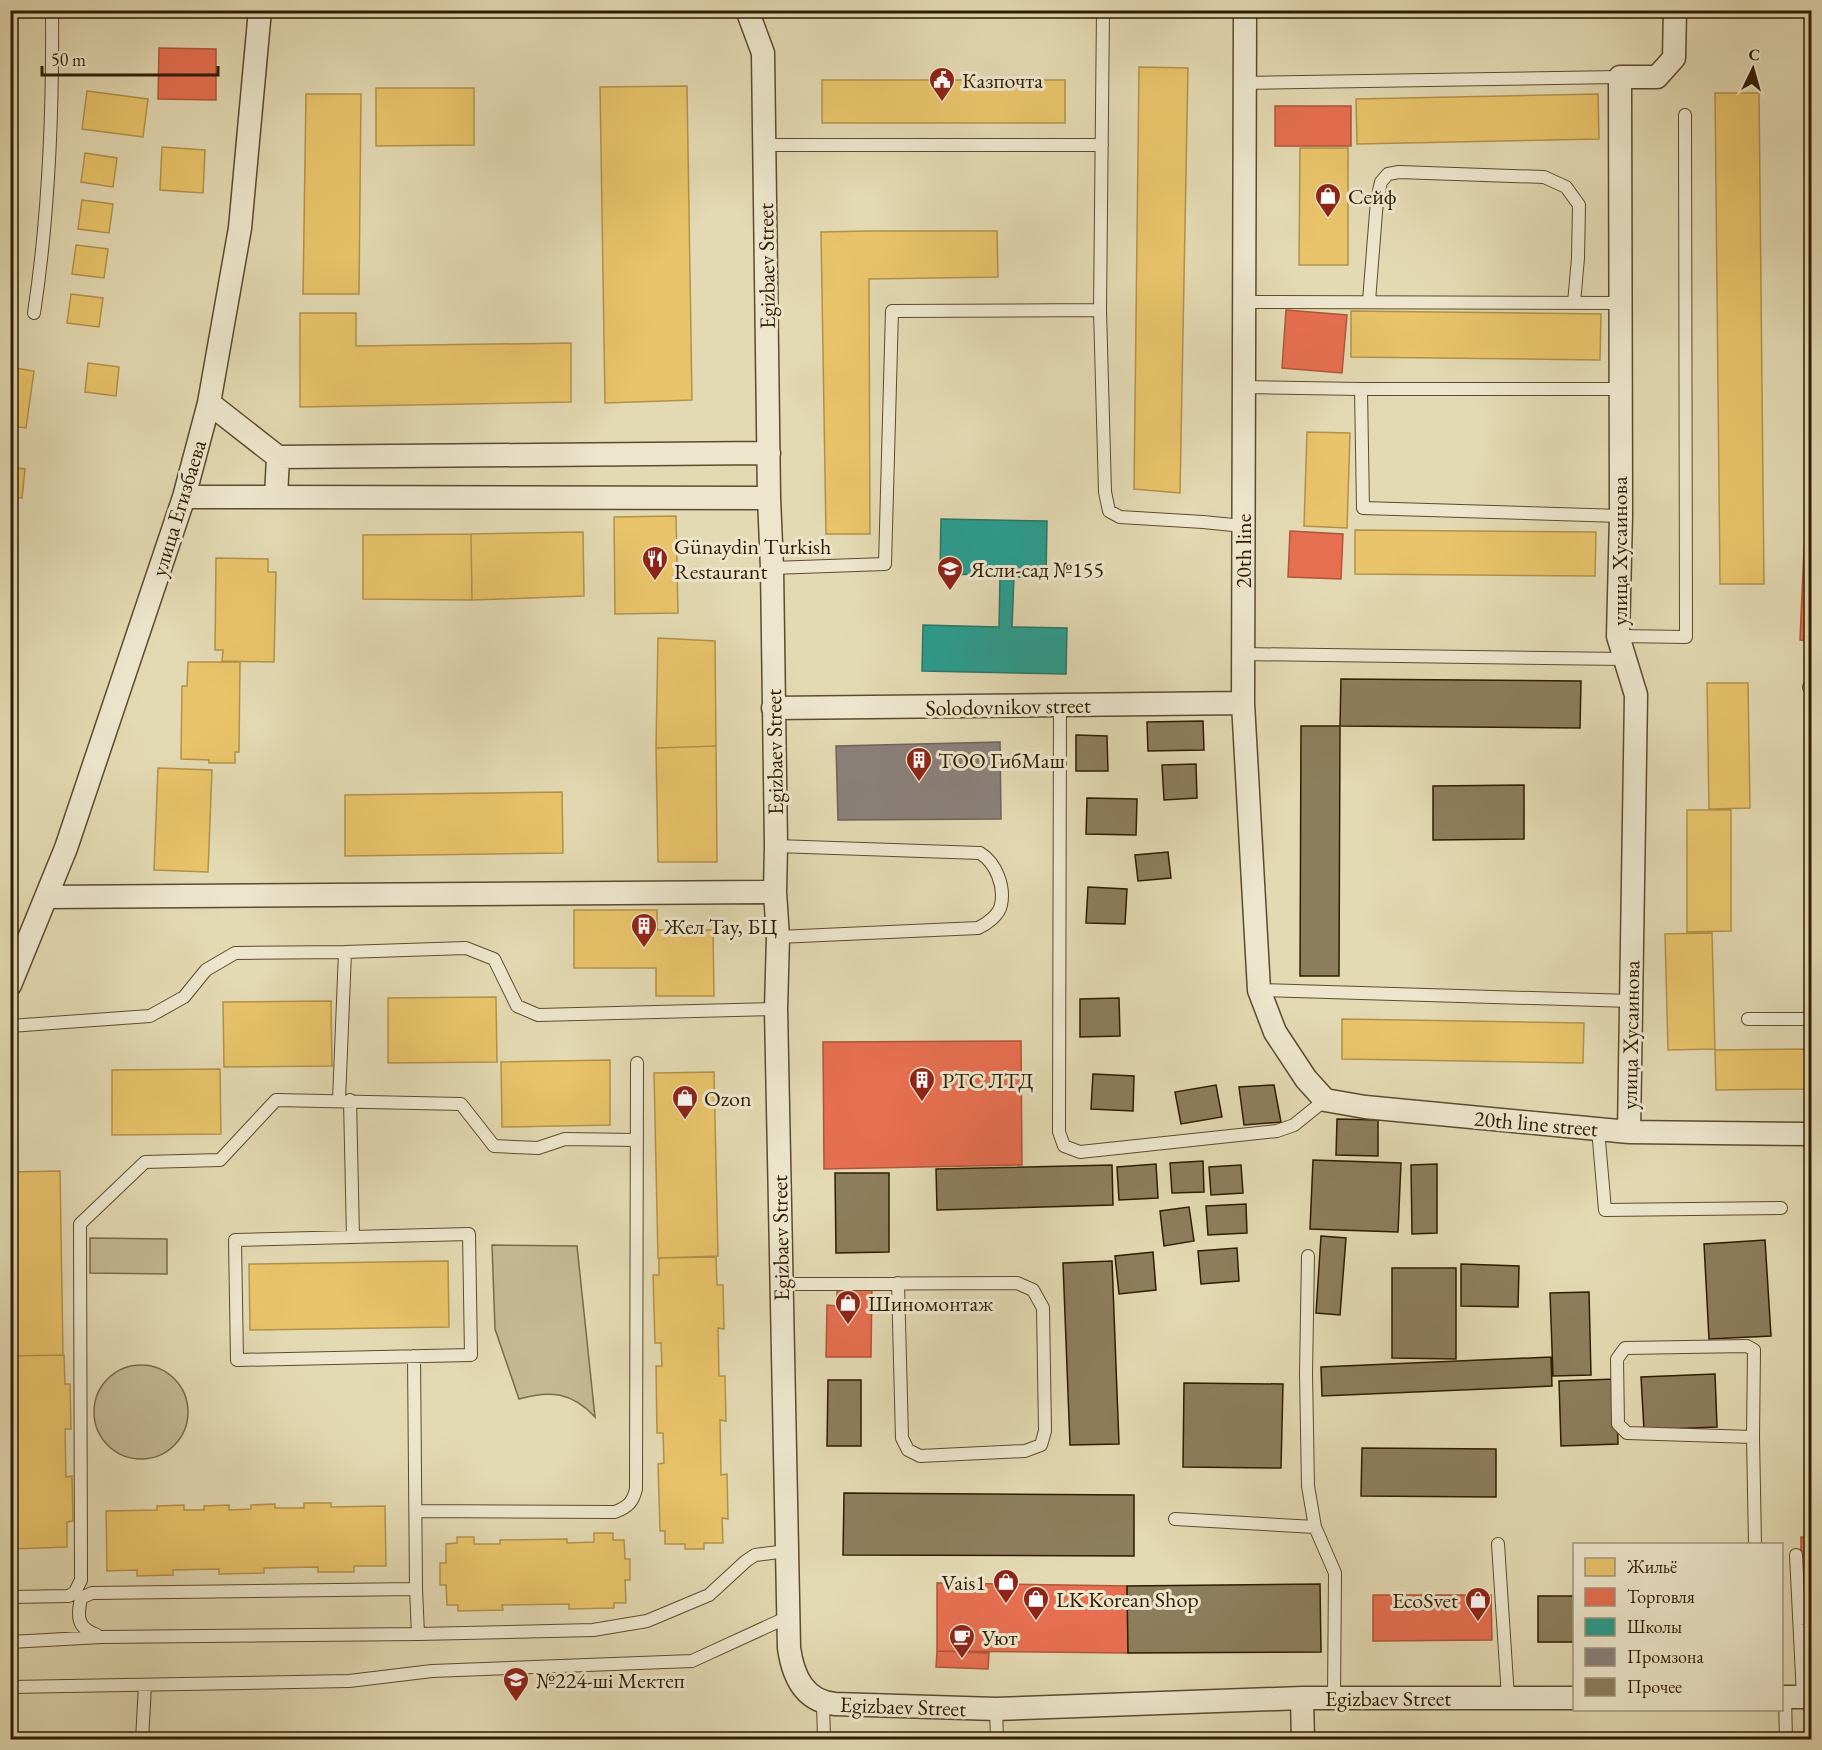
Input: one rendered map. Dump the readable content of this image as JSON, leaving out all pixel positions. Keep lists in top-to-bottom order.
{
  "streets": {
    "street": [
      "Egizbaev Street",
      "улица Егизбаева",
      "20th line",
      "улица Хусаинова",
      "Solodovnikov street",
      "20th line street"
    ]
  },
  "crossings": [
    ["Egizbaev Street", "Solodovnikov street"],
    ["20th line", "Solodovnikov street"],
    ["20th line", "20th line street"],
    ["улица Хусаинова", "20th line street"]
  ],
  "places": {
    "public building": ["Казпочта"],
    "shop": [
      "Сейф",
      "Ozon",
      "Шиномонтаж",
      "Vais1",
      "LK Korean Shop",
      "EcoSvet"
    ],
    "restaurant": ["Günaydin Turkish Restaurant"],
    "school or university": ["Ясли-сад №155", "№224-ші Мектеп"],
    "building": ["ТОО ГибМаш", "Жел Тау, БЦ", "РТС ЛТД"],
    "cafe": ["Уют"]
  },
  "legend": [
    "Жильё",
    "Торговля",
    "Школы",
    "Промзона",
    "Прочее"
  ],
  "scale_bar": "50 m",
  "north": "top"
}
